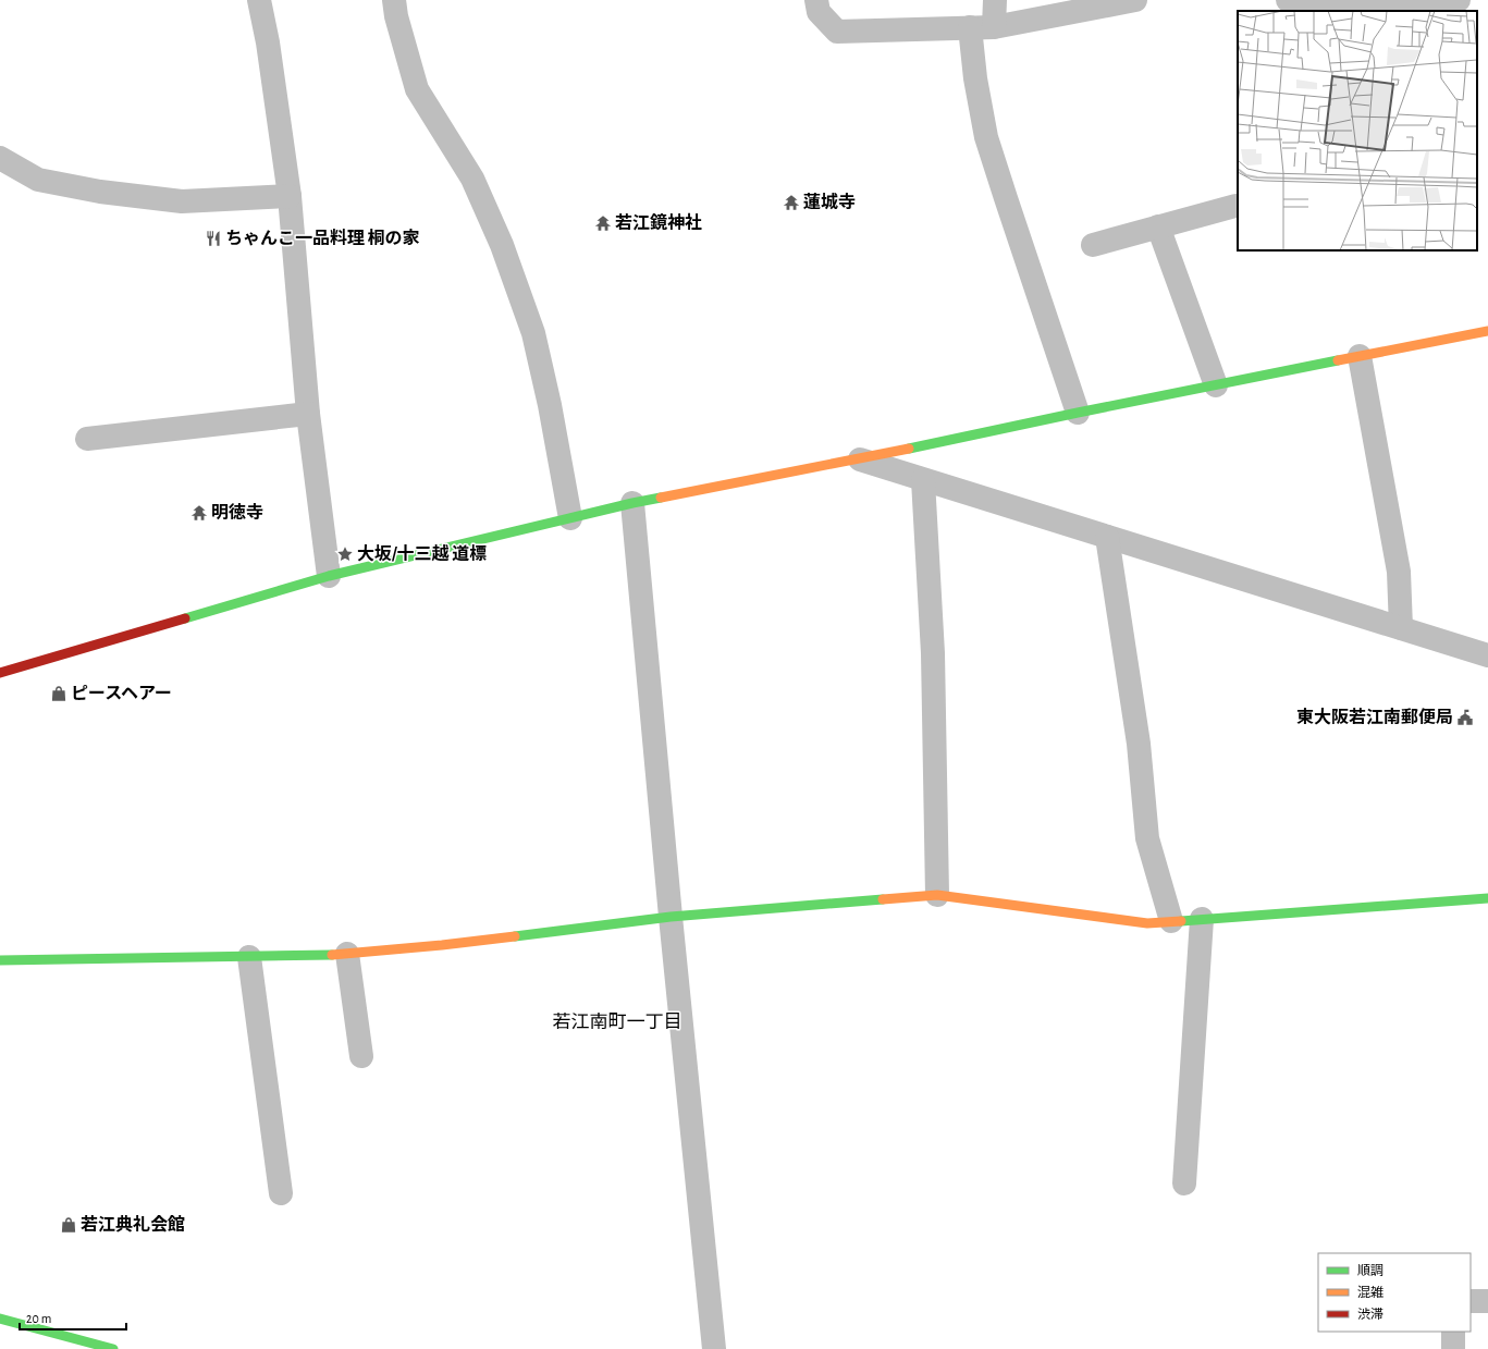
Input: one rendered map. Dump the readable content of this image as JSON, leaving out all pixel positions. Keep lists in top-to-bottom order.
{
  "districts": ["若江南町一丁目"],
  "places": {
    "temple": ["蓮城寺", "若江鏡神社", "明徳寺"],
    "restaurant": ["ちゃんこ一品料理 桐の家"],
    "place": ["大坂/十三越 道標"],
    "shop": ["ピースヘアー", "若江典礼会館"],
    "public building": ["東大阪若江南郵便局"]
  },
  "legend": ["順調", "混雑", "渋滞"],
  "scale_bar": "20 m"
}
